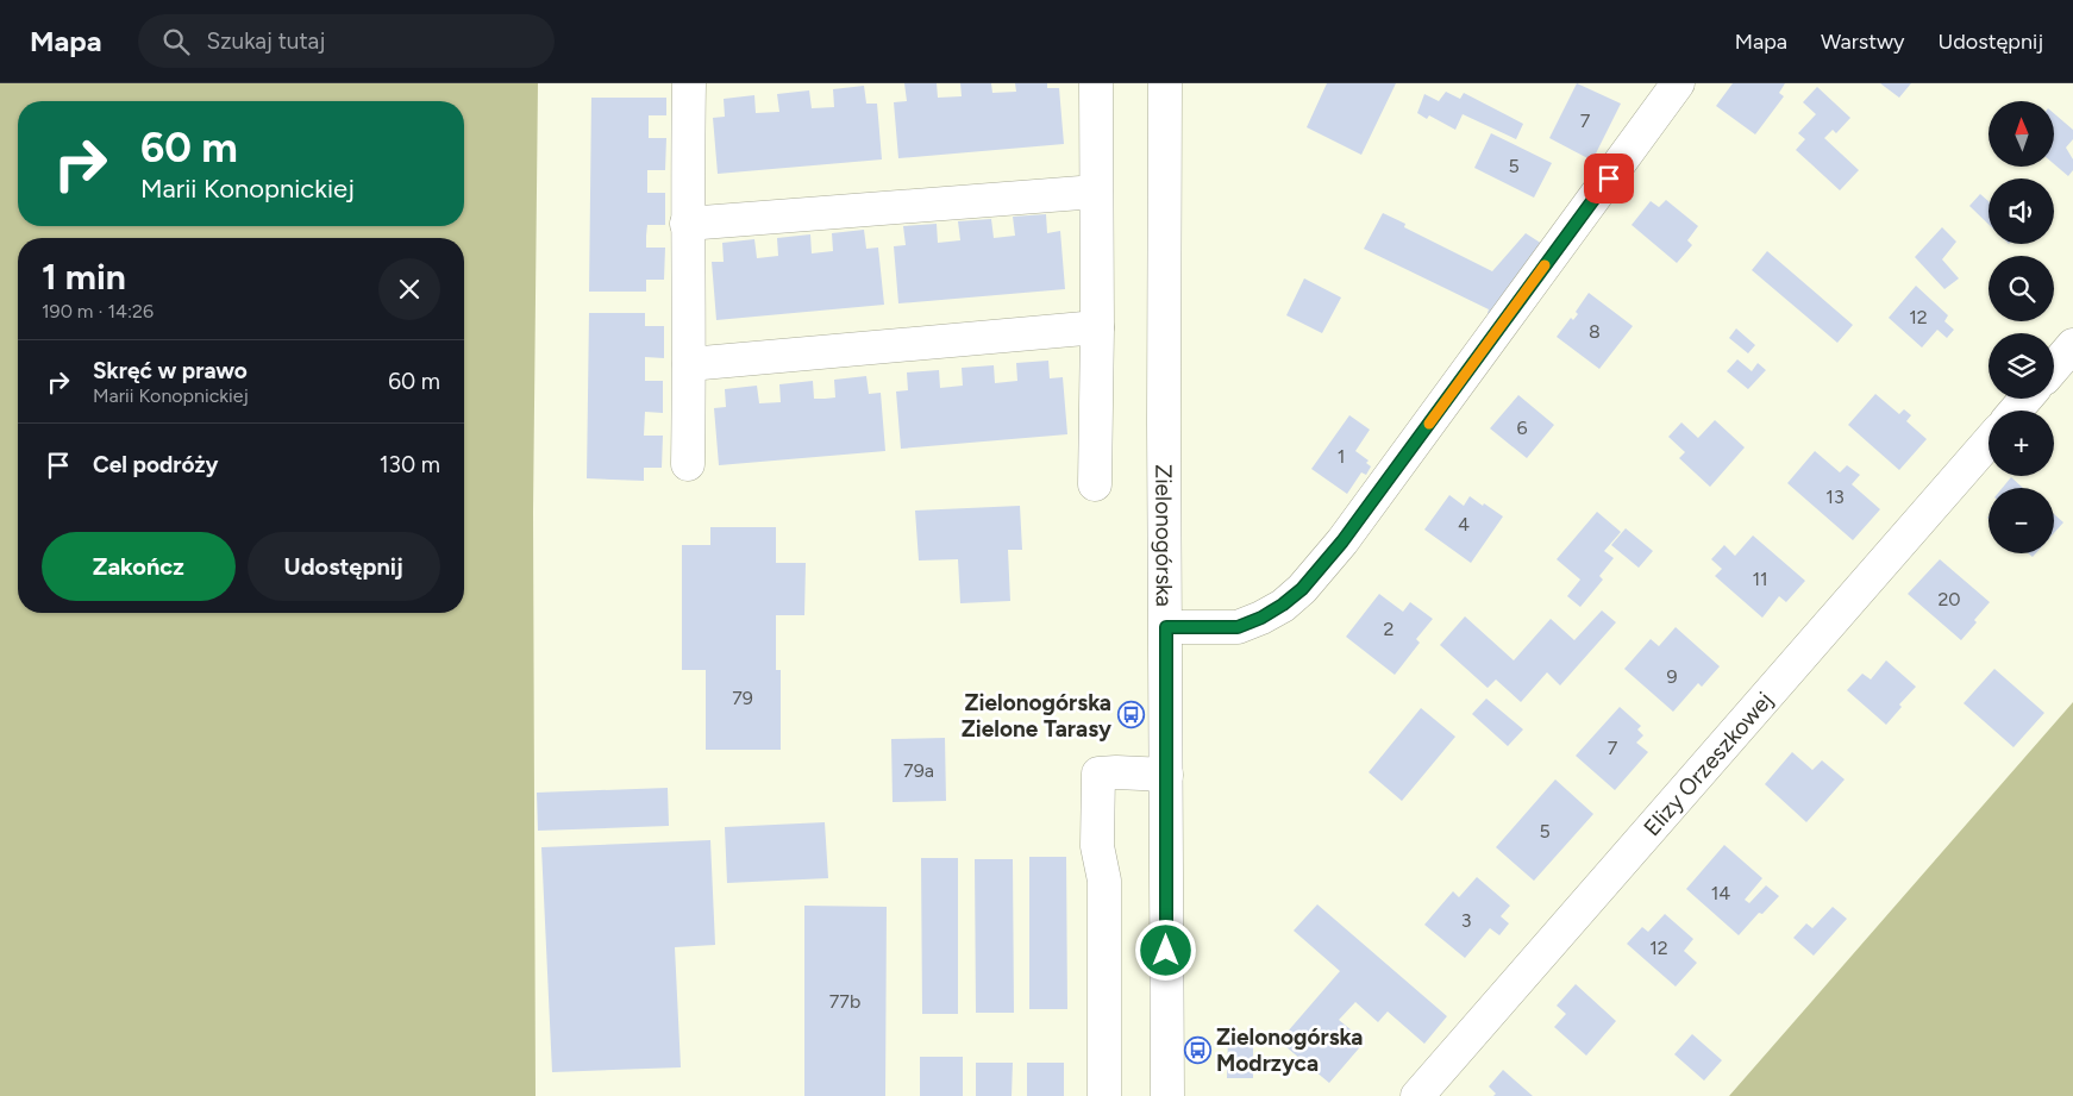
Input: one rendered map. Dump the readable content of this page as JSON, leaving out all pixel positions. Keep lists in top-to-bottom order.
{
  "streets": {
    "street": ["Zielonogórska", "Elizy Orzeszkowej"]
  },
  "places": {
    "bus stop": ["Zielonogórska Zielone Tarasy", "Zielonogórska Modrzyca"]
  },
  "house_numbers": [
    "7",
    "5",
    "12",
    "8",
    "6",
    "1",
    "13",
    "4",
    "11",
    "20",
    "2",
    "9",
    "79",
    "7",
    "79a",
    "5",
    "14",
    "3",
    "12",
    "77b"
  ],
  "north": "top",
  "page": {
    "header": "Mapa",
    "search": "Szukaj tutaj",
    "nav": ["Mapa", "Warstwy", "Udostępnij"],
    "map_buttons": ["+", "−"],
    "turn": ["60 m", "Marii Konopnickiej"],
    "heading": ["1 min", "190 m · 14:26"],
    "list": [
      {
        "name": "Skręć w prawo",
        "note": "Marii Konopnickiej",
        "value": "60 m"
      },
      {
        "name": "Cel podróży",
        "value": "130 m"
      }
    ],
    "buttons": ["Zakończ", "Udostępnij"]
  }
}
